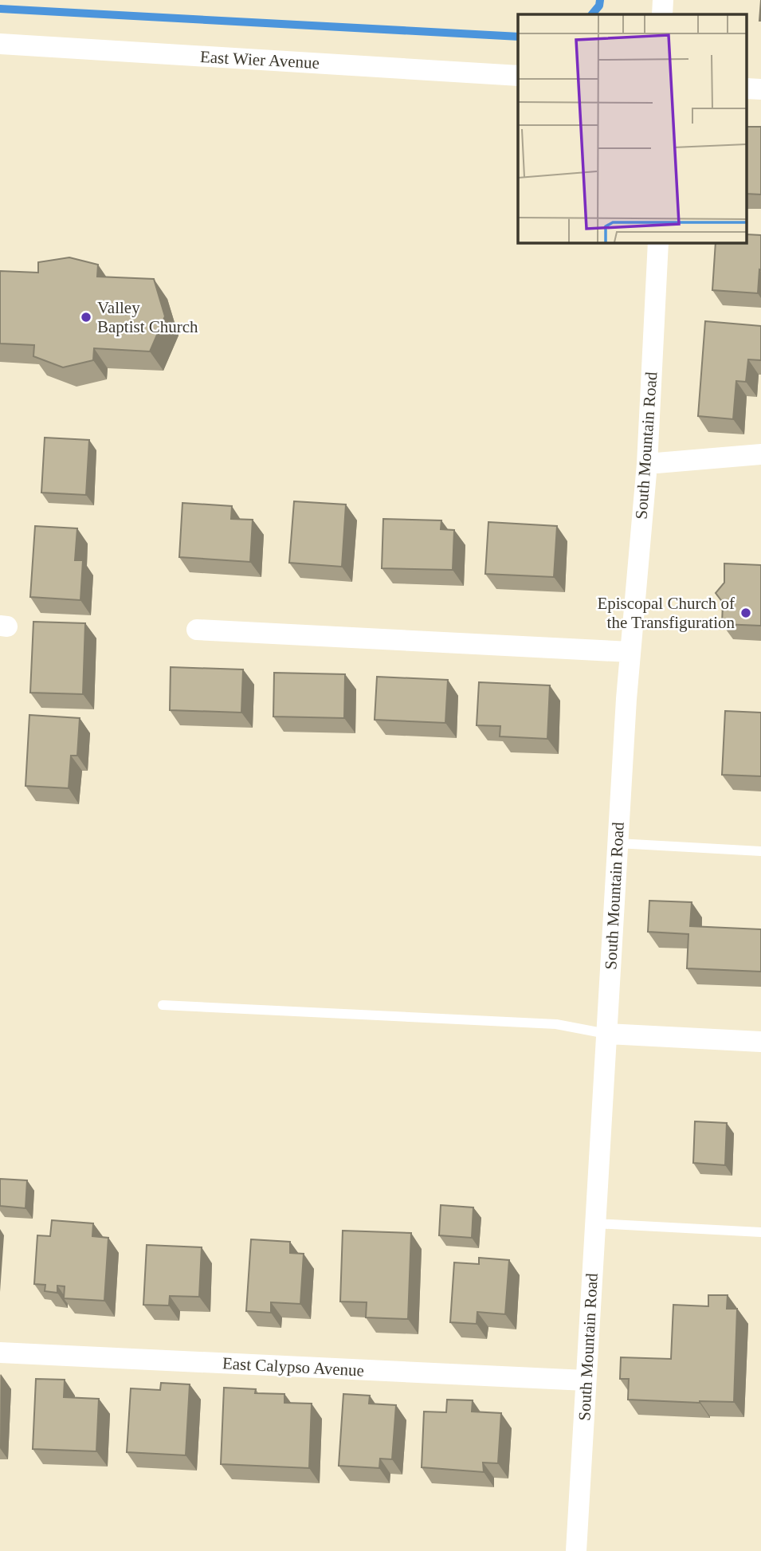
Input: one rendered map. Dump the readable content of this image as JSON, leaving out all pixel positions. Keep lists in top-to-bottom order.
{
  "streets": {
    "street": ["East Wier Avenue", "South Mountain Road", "East Calypso Avenue"]
  },
  "crossings": [
    ["South Mountain Road", "East Calypso Avenue"]
  ],
  "places": ["Valley Baptist Church", "Episcopal Church of the Transfiguration"]
}
